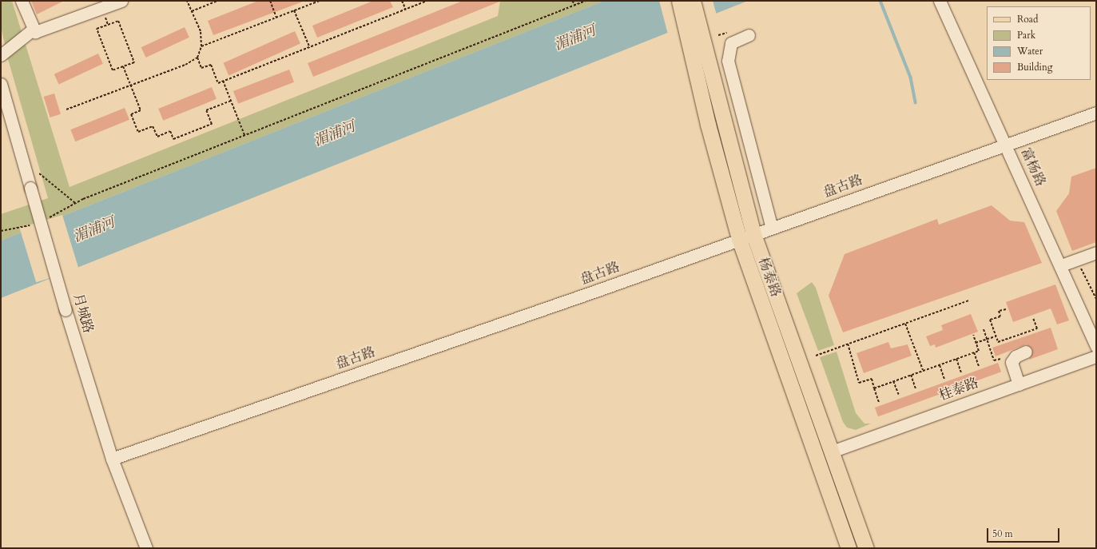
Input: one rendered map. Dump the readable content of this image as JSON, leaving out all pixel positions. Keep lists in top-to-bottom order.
{
  "streets": {
    "main road": ["杨泰路"],
    "street": [
      "富杨路",
      "盘古路",
      "月城路",
      "桂泰路"
    ]
  },
  "crossings": [
    ["富杨路", "盘古路"],
    ["盘古路", "杨泰路"],
    ["盘古路", "月城路"],
    ["杨泰路", "桂泰路"]
  ],
  "water": ["湄浦河"],
  "legend": [
    "Road",
    "Park",
    "Water",
    "Building"
  ],
  "scale_bar": "50 m"
}
